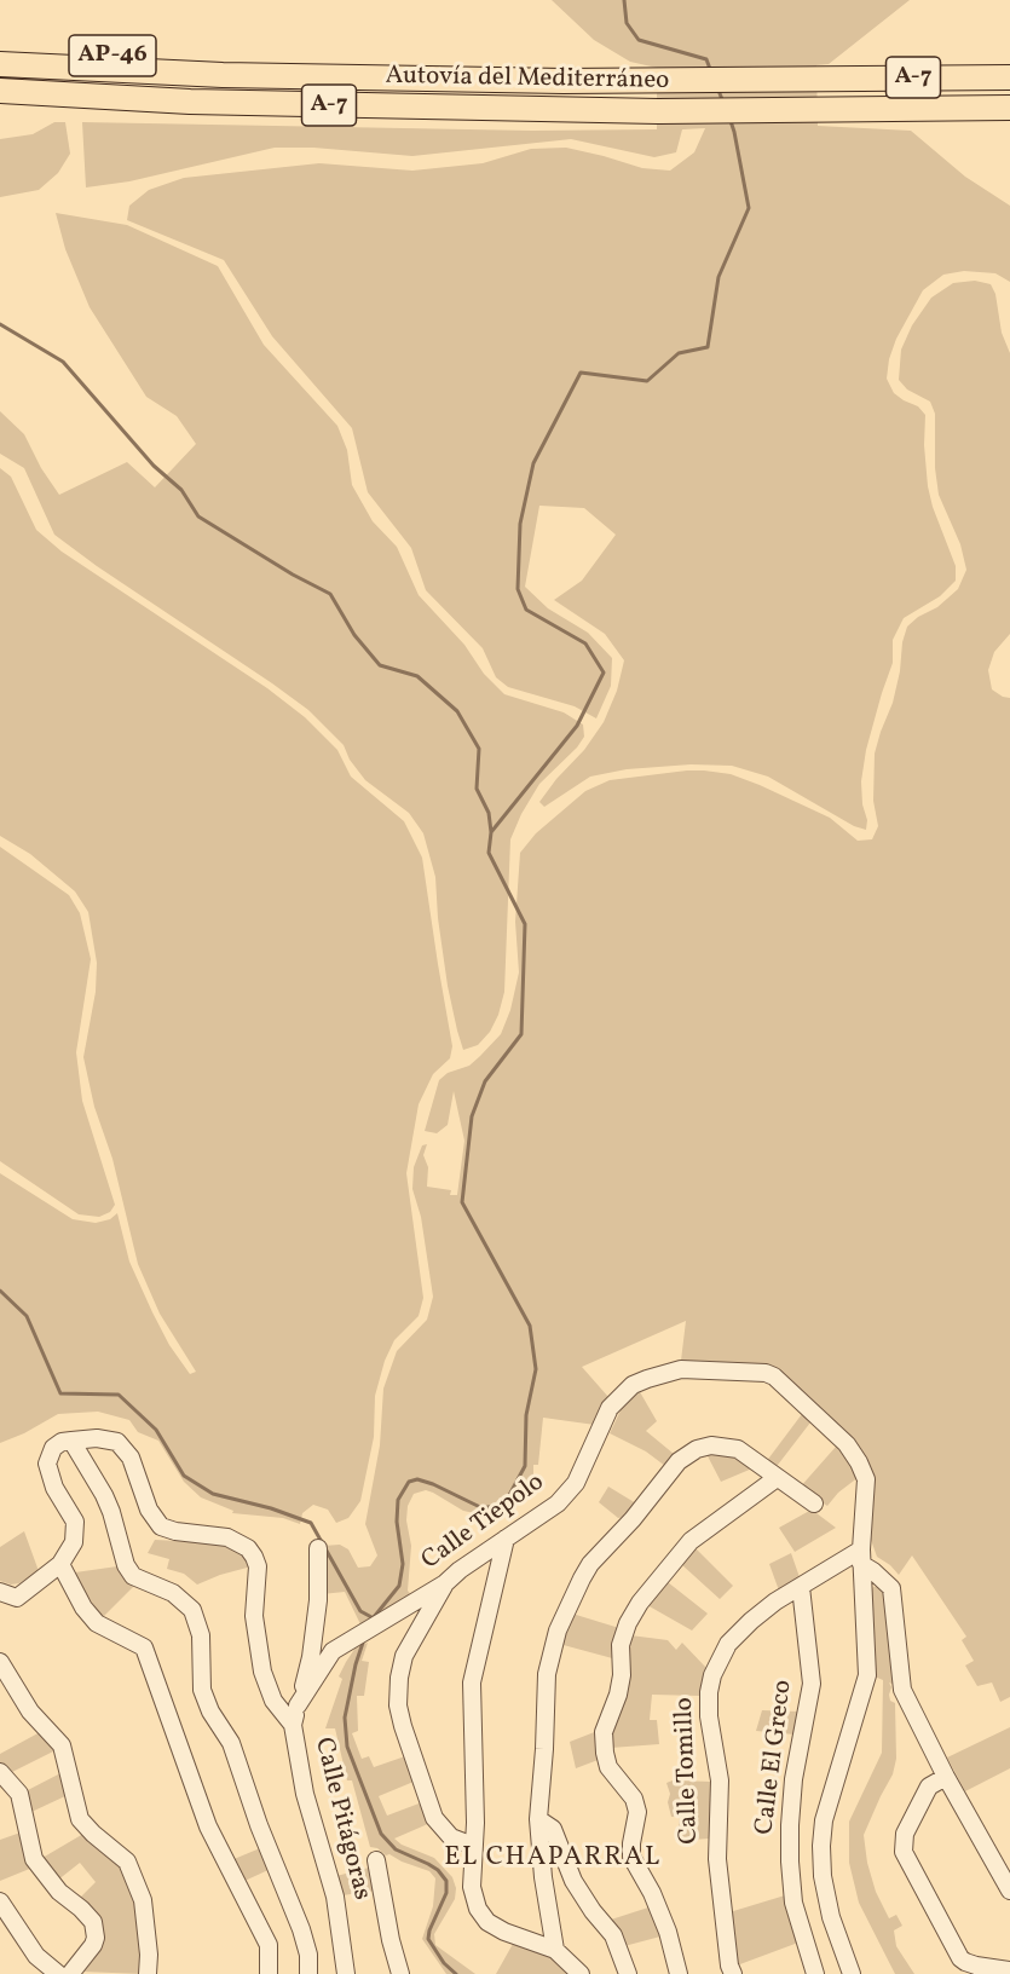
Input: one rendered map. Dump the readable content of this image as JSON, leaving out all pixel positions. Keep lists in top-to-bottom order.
{
  "streets": {
    "highway": ["AP-46", "A-7", "Autovía del Mediterráneo"],
    "street": [
      "Calle Tiepolo",
      "Calle El Greco",
      "Calle Tomillo",
      "Calle Pitágoras"
    ]
  },
  "crossings": [
    ["AP-46", "Autovía del Mediterráneo"],
    ["Calle Tiepolo", "Calle Tomillo"],
    ["Calle Tiepolo", "Calle Pitágoras"],
    ["Calle El Greco", "Calle Tomillo"]
  ],
  "districts": ["EL CHAPARRAL"]
}
